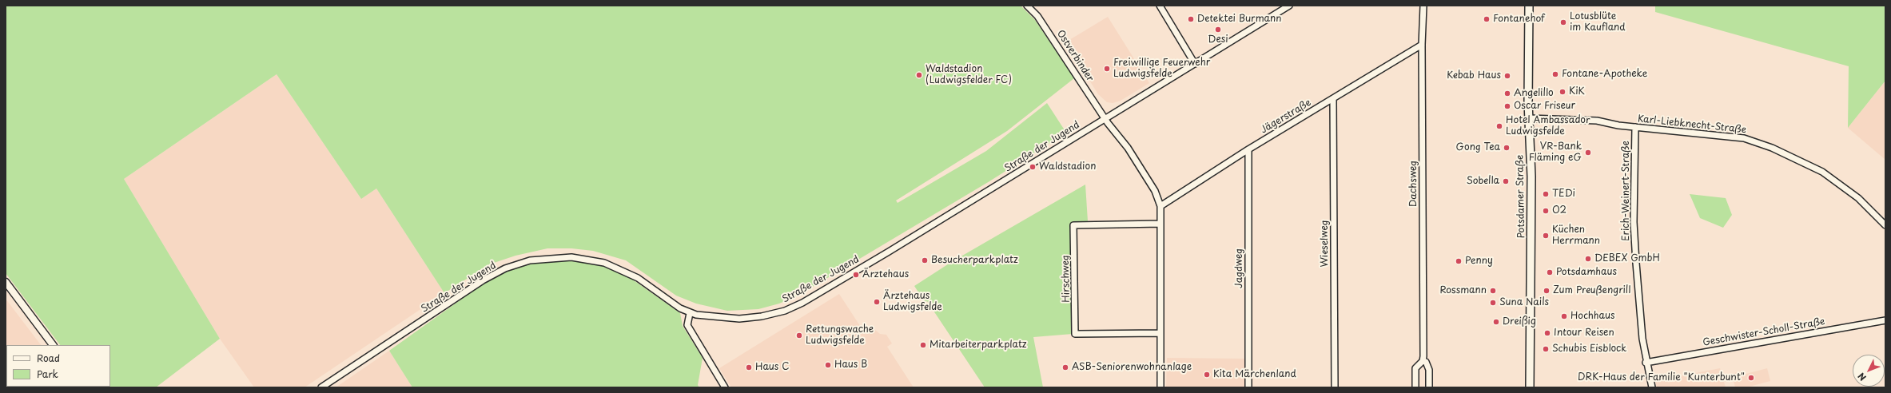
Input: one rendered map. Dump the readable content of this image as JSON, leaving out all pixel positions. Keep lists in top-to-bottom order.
{
  "streets": {
    "main road": ["Potsdamer Straße"],
    "street": [
      "Ostverbinder",
      "Jägerstraße",
      "Karl-Liebknecht-Straße",
      "Straße der Jugend",
      "Dachsweg",
      "Erich-Weinert-Straße",
      "Wieselweg",
      "Jagdweg",
      "Hirschweg",
      "Geschwister-Scholl-Straße"
    ]
  },
  "crossings": [
    ["Ostverbinder", "Straße der Jugend"],
    ["Jägerstraße", "Dachsweg"],
    ["Jägerstraße", "Wieselweg"],
    ["Jägerstraße", "Jagdweg"],
    ["Karl-Liebknecht-Straße", "Erich-Weinert-Straße"],
    ["Karl-Liebknecht-Straße", "Potsdamer Straße"],
    ["Erich-Weinert-Straße", "Geschwister-Scholl-Straße"]
  ],
  "places": [
    "Detektei Burmann",
    "Fontanehof",
    "Lotusblüte im Kaufland",
    "Desi",
    "Freiwillige Feuerwehr Ludwigsfelde",
    "Fontane-Apotheke",
    "Waldstadion (Ludwigsfelder FC)",
    "Kebab Haus",
    "KiK",
    "Angelillo",
    "Oscar Friseur",
    "Hotel Ambassador Ludwigsfelde",
    "Gong Tea",
    "VR-Bank Fläming eG",
    "Waldstadion",
    "Sobella",
    "TEDi",
    "O2",
    "Küchen Herrmann",
    "DEBEX GmbH",
    "Besucherparkplatz",
    "Penny",
    "Potsdamhaus",
    "Ärztehaus",
    "Rossmann",
    "Zum Preußengrill",
    "Ärztehaus Ludwigsfelde",
    "Suna Nails",
    "Hochhaus",
    "Dreißig",
    "Intour Reisen",
    "Rettungswache Ludwigsfelde",
    "Mitarbeiterparkplatz",
    "Schubis Eisblock",
    "Haus B",
    "Haus C",
    "ASB-Seniorenwohnanlage",
    "Kita Märchenland",
    "DRK-Haus der Familie \"Kunterbunt\""
  ],
  "legend": ["Road", "Park"],
  "north": "bottom left"
}
